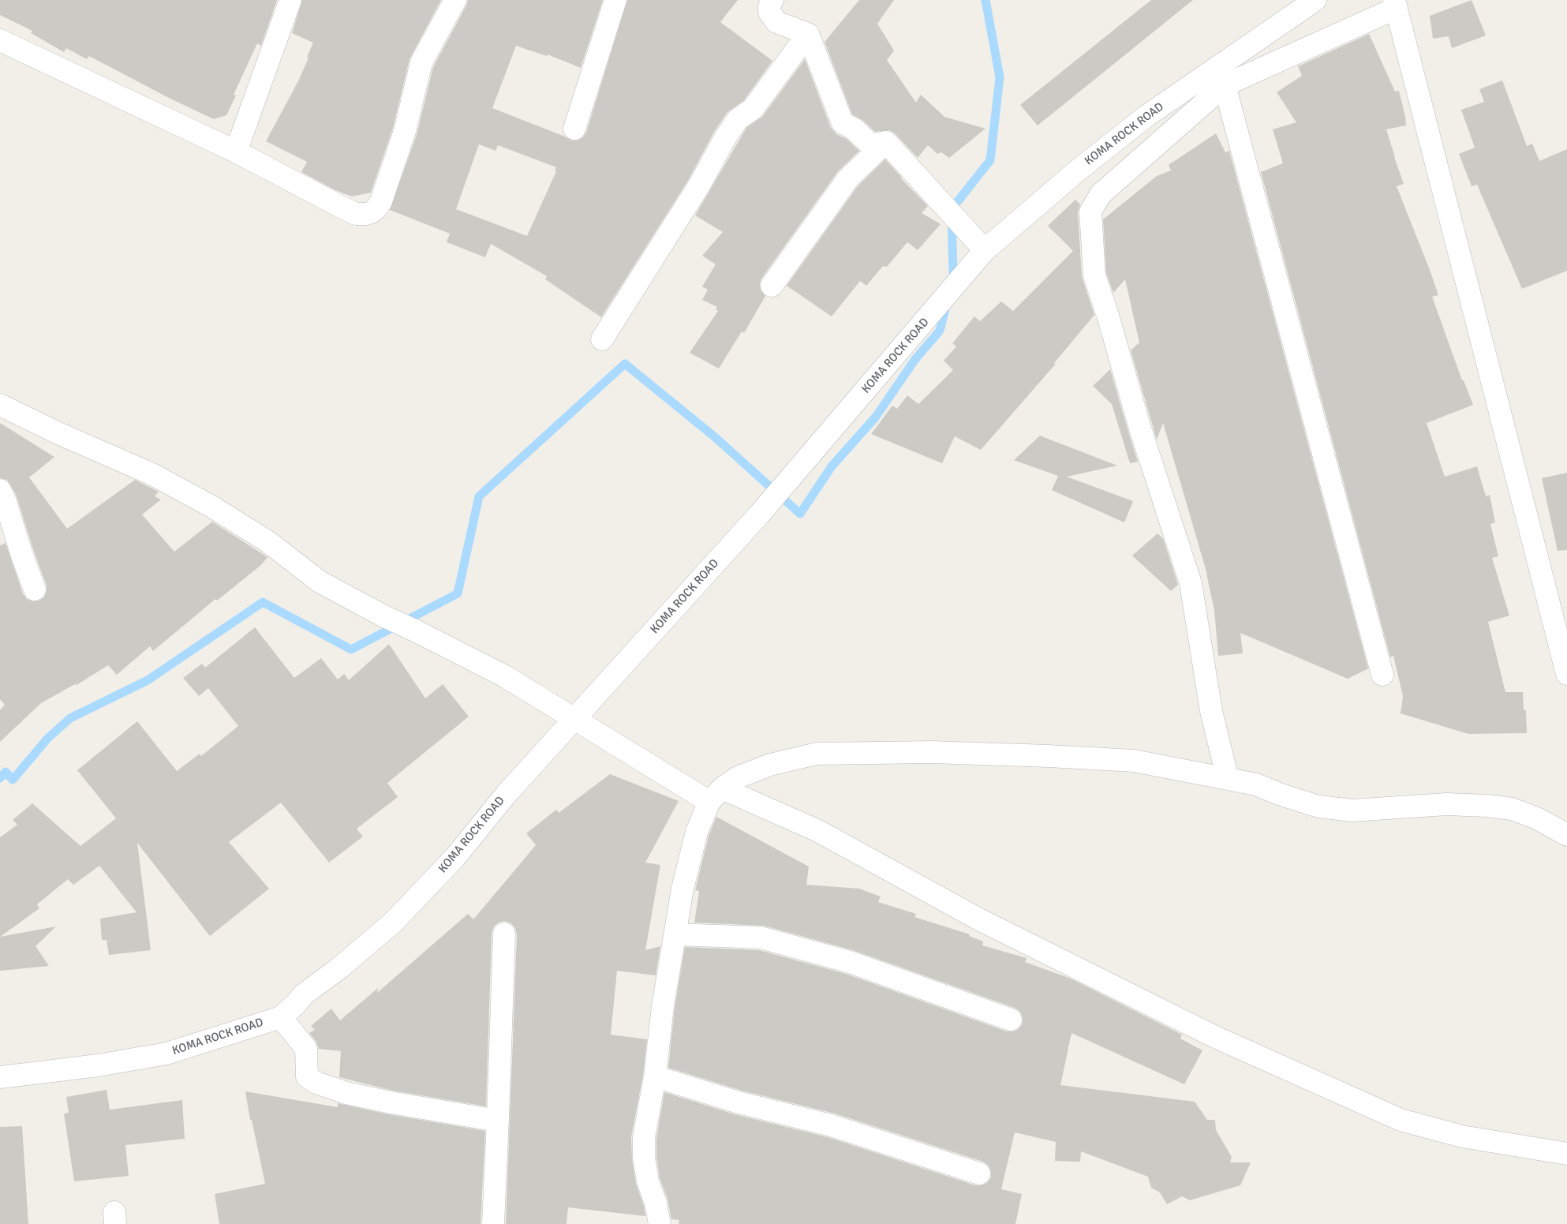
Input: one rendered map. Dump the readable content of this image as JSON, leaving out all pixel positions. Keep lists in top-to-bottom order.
{
  "streets": {
    "street": ["KOMA ROCK ROAD"]
  }
}
